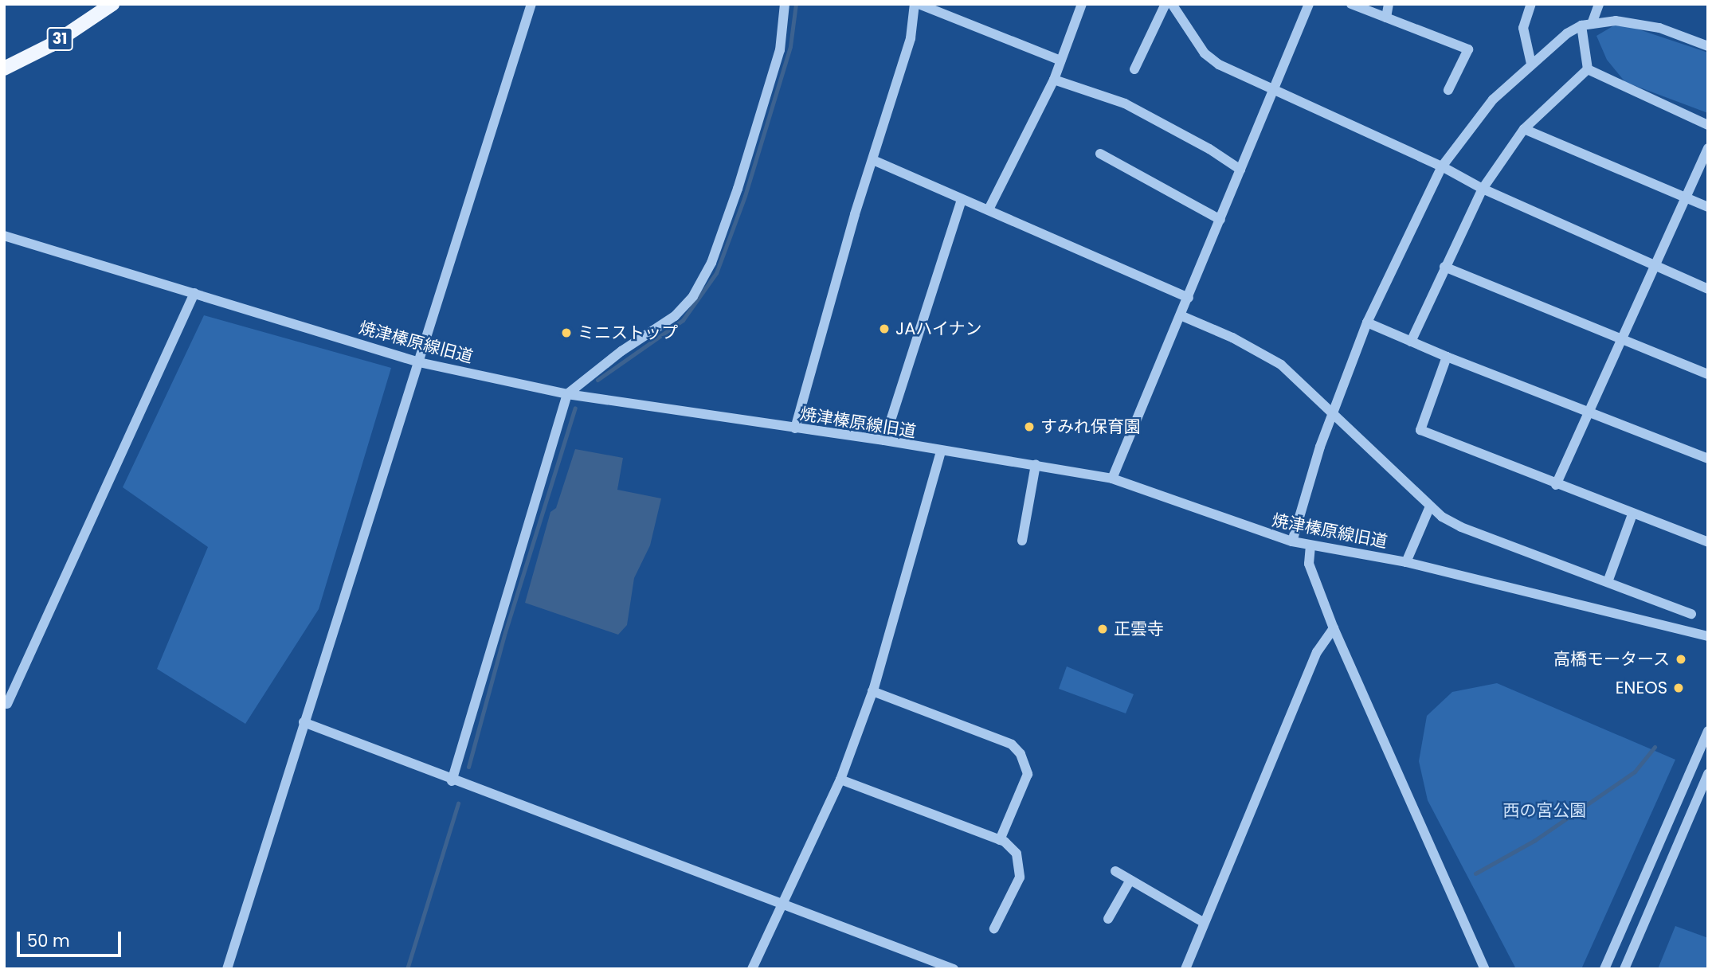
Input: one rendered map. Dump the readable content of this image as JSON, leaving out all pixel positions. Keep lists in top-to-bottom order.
{
  "streets": {
    "main road": ["31"],
    "street": ["焼津榛原線旧道"]
  },
  "parks": ["西の宮公園"],
  "places": [
    "JAハイナン",
    "ミニストップ",
    "すみれ保育園",
    "正雲寺",
    "高橋モータース",
    "ENEOS"
  ],
  "scale_bar": "50 m"
}
